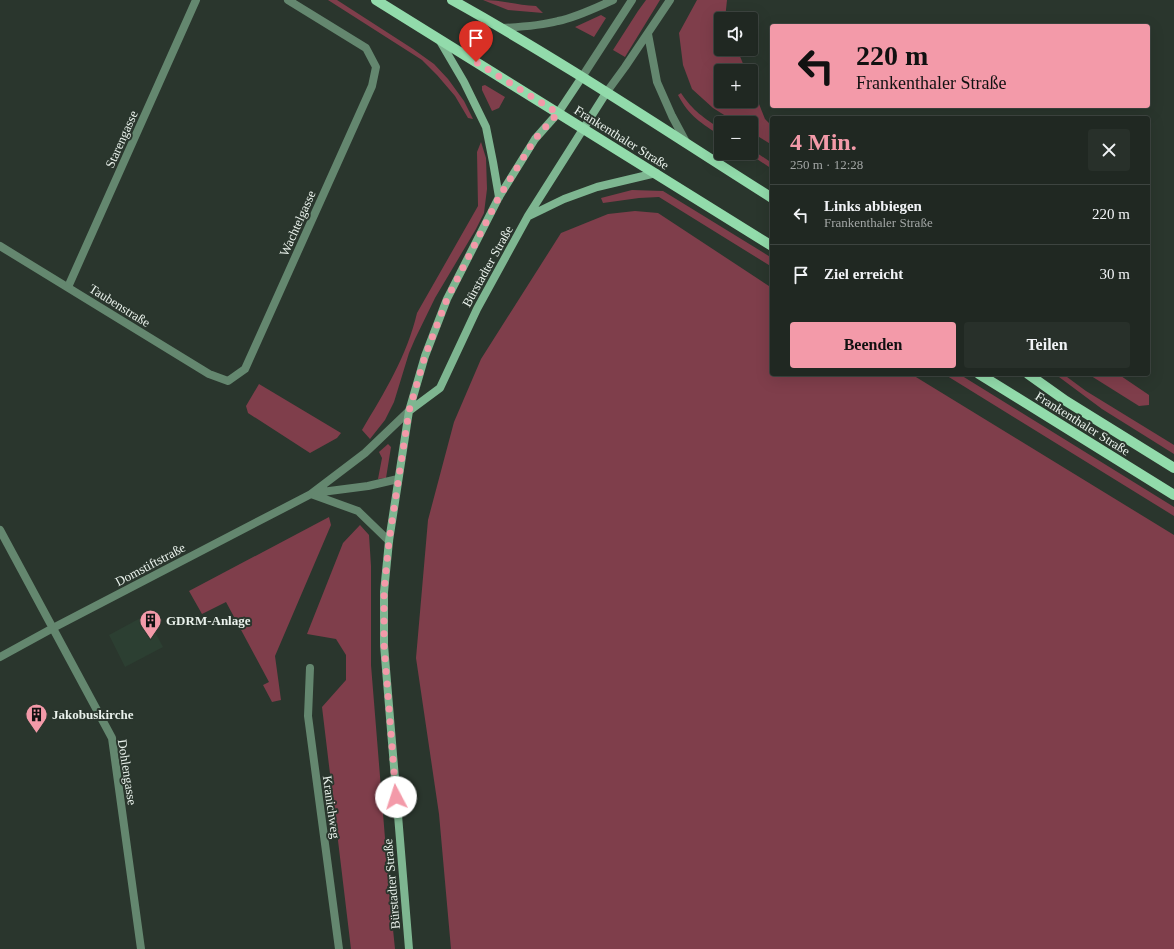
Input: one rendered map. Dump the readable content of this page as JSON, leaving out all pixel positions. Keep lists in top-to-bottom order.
{
  "streets": {
    "main road": ["Frankenthaler Straße", "Bürstadter Straße"],
    "street": [
      "Starengasse",
      "Wachtelgasse",
      "Taubenstraße",
      "Domstiftstraße",
      "Dohlengasse",
      "Kranichweg"
    ]
  },
  "crossings": [
    ["Frankenthaler Straße", "Bürstadter Straße"],
    ["Starengasse", "Taubenstraße"],
    ["Wachtelgasse", "Taubenstraße"],
    ["Domstiftstraße", "Dohlengasse"]
  ],
  "places": {
    "building": ["GDRM-Anlage", "Jakobuskirche"]
  },
  "page": {
    "map_buttons": ["+", "−"],
    "turn": ["220 m", "Frankenthaler Straße"],
    "heading": ["4 Min.", "250 m · 12:28"],
    "list": [
      {
        "name": "Links abbiegen",
        "note": "Frankenthaler Straße",
        "value": "220 m"
      },
      {
        "name": "Ziel erreicht",
        "value": "30 m"
      }
    ],
    "buttons": ["Beenden", "Teilen"]
  }
}
